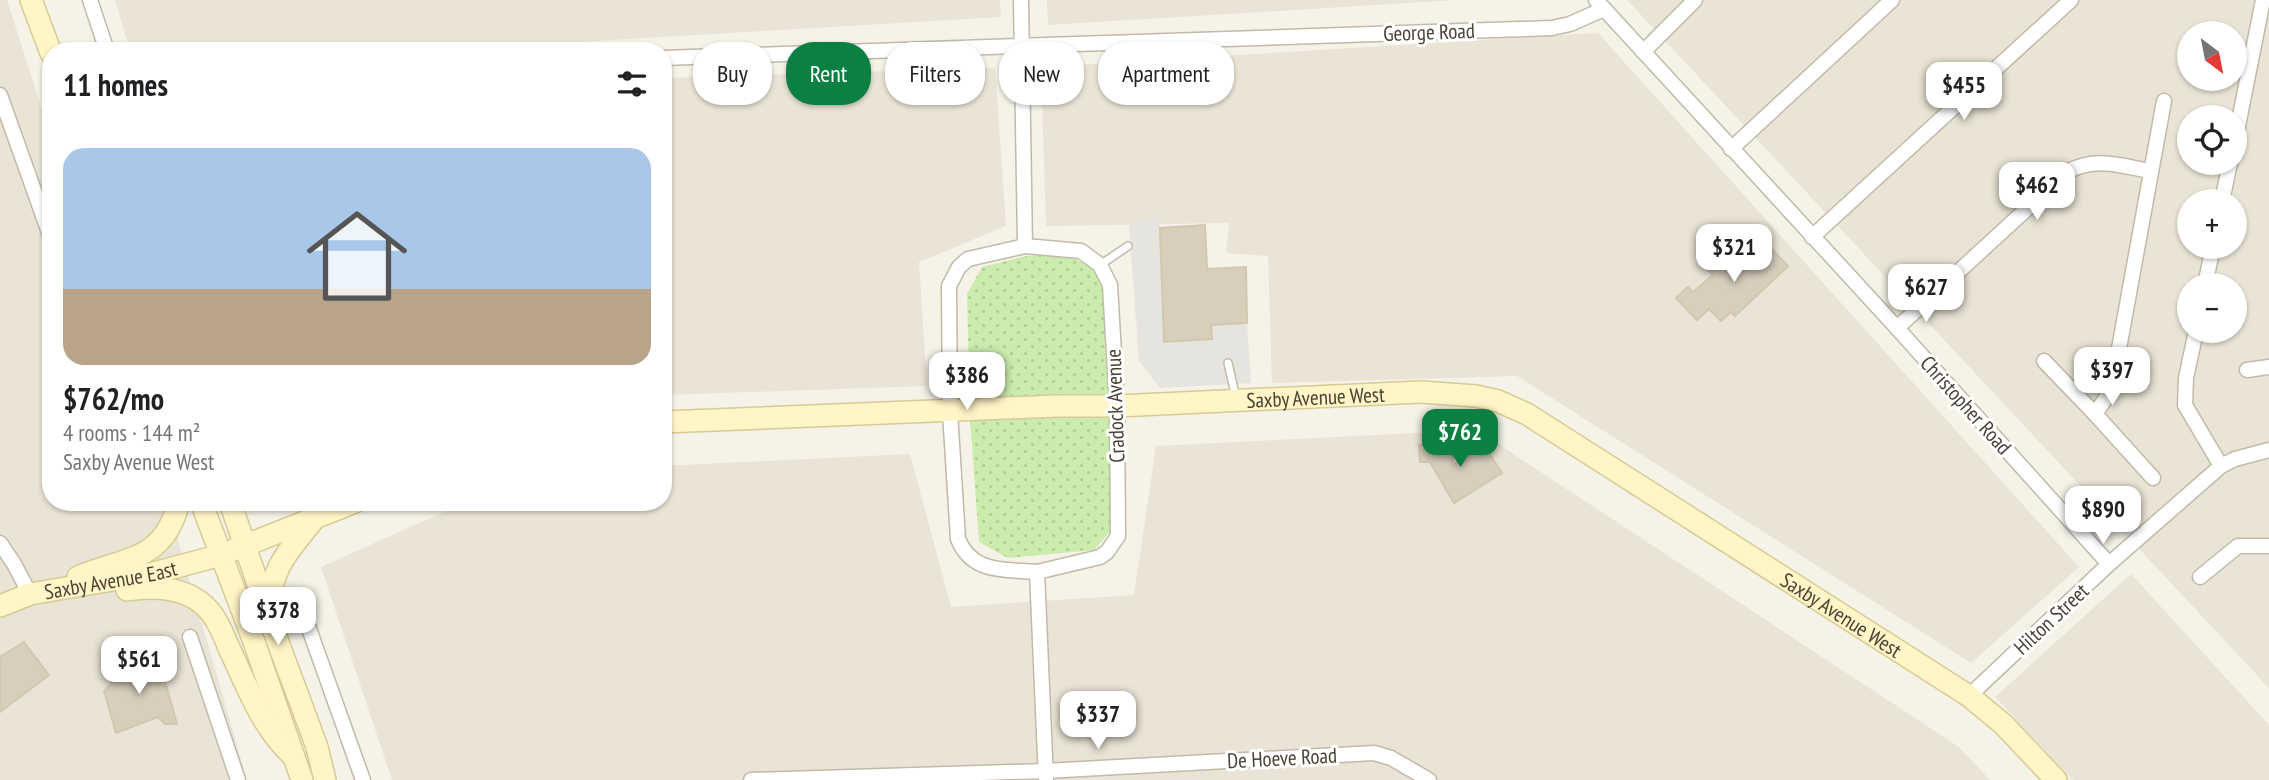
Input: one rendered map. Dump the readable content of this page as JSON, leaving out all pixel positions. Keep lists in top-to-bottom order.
{
  "streets": {
    "street": [
      "George Road",
      "Saxby Avenue West",
      "Christopher Road",
      "Cradock Avenue",
      "Saxby Avenue East",
      "Hilton Street",
      "De Hoeve Road"
    ]
  },
  "crossings": [
    ["George Road", "Christopher Road"],
    ["Saxby Avenue West", "Cradock Avenue"],
    ["Saxby Avenue West", "Hilton Street"],
    ["Christopher Road", "Hilton Street"]
  ],
  "north": "bottom right",
  "page": {
    "map_buttons": ["+", "−"],
    "chip": [
      "Buy",
      "Rent",
      "Filters",
      "New",
      "Apartment"
    ],
    "heading": "11 homes",
    "price": [
      "$455",
      "$462",
      "$321",
      "$627",
      "$397",
      "$386",
      "$762",
      "$890",
      "$378",
      "$561",
      "$337"
    ],
    "list": [
      {
        "name": "$762/mo",
        "note": "4 rooms · 144 m² · Saxby Avenue West"
      }
    ]
  }
}
